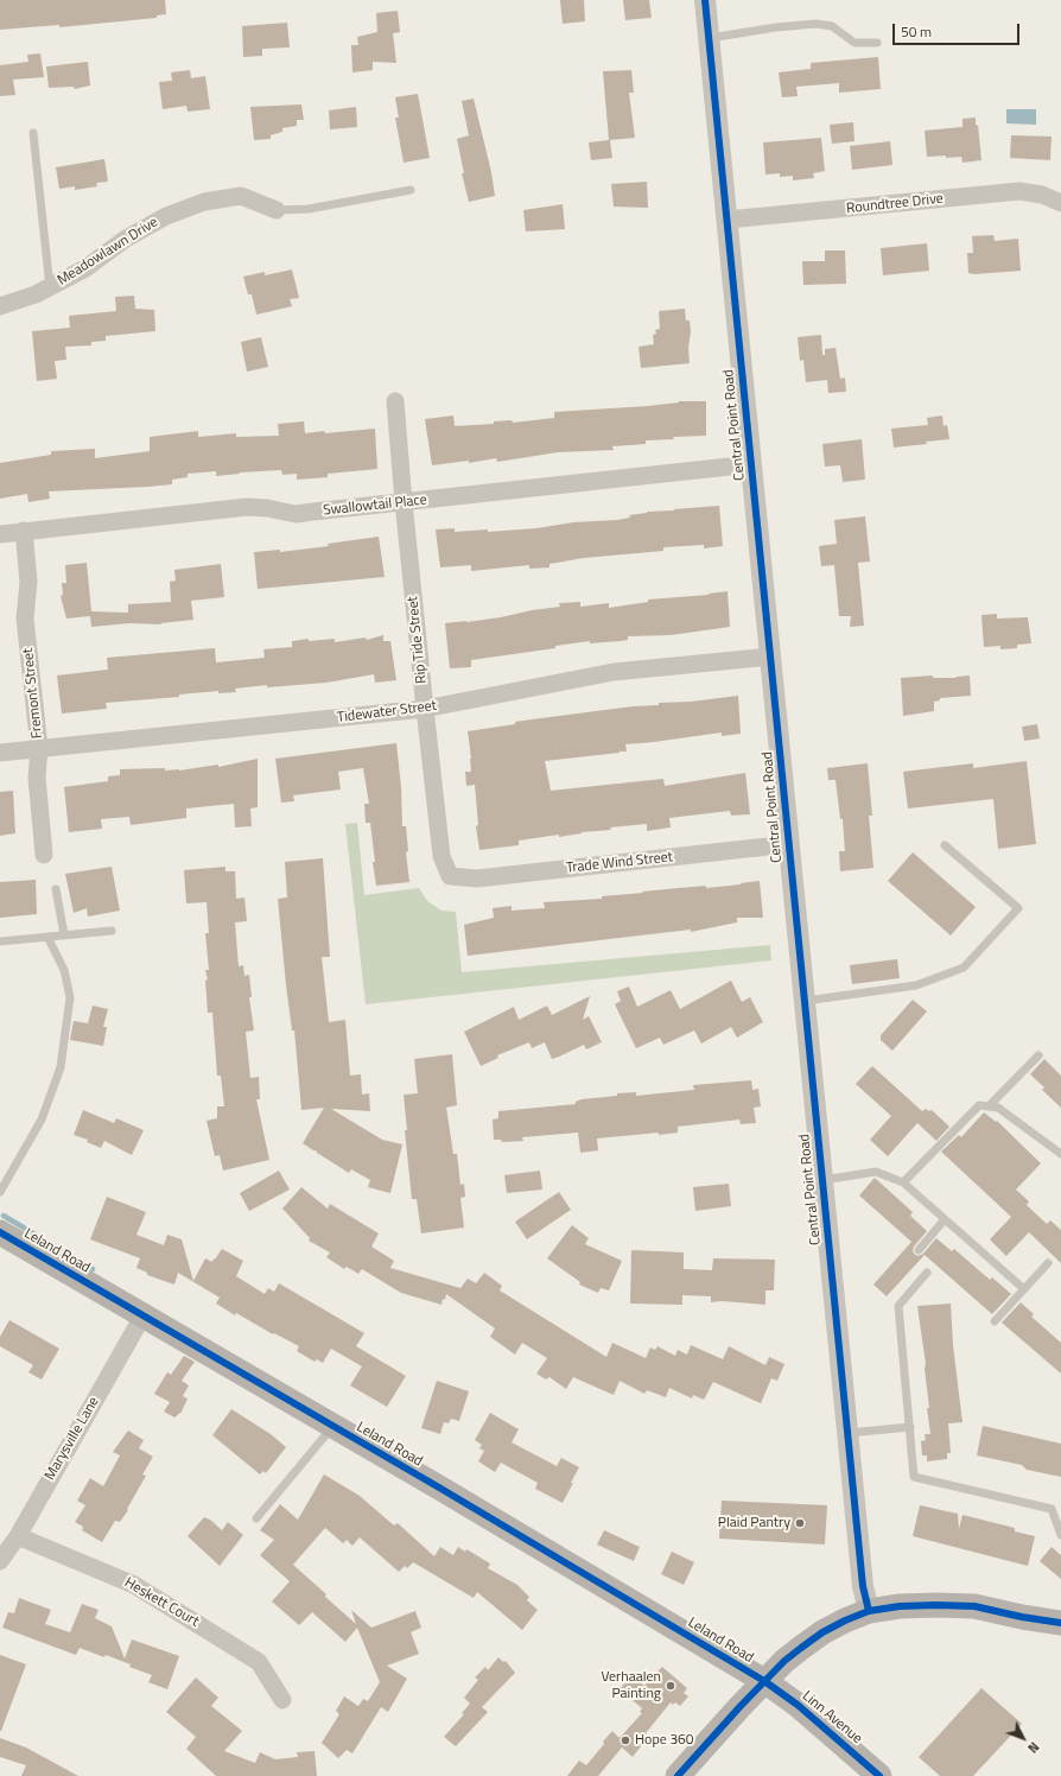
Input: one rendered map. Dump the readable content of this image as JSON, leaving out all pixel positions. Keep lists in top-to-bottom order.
{
  "streets": {
    "main road": ["Leland Road", "Linn Avenue"],
    "street": [
      "Roundtree Drive",
      "Meadowlawn Drive",
      "Central Point Road",
      "Swallowtail Place",
      "Rip Tide Street",
      "Fremont Street",
      "Tidewater Street",
      "Trade Wind Street",
      "Marysville Lane",
      "Heskett Court"
    ]
  },
  "crossings": [
    ["Roundtree Drive", "Central Point Road"],
    ["Central Point Road", "Swallowtail Place"],
    ["Central Point Road", "Tidewater Street"],
    ["Central Point Road", "Trade Wind Street"],
    ["Swallowtail Place", "Rip Tide Street"],
    ["Swallowtail Place", "Fremont Street"],
    ["Rip Tide Street", "Tidewater Street"],
    ["Rip Tide Street", "Trade Wind Street"],
    ["Fremont Street", "Tidewater Street"],
    ["Leland Road", "Marysville Lane"],
    ["Leland Road", "Linn Avenue"],
    ["Marysville Lane", "Heskett Court"]
  ],
  "places": ["Plaid Pantry", "Verhaalen Painting", "Hope 360"],
  "scale_bar": "50 m",
  "north": "bottom right"
}
